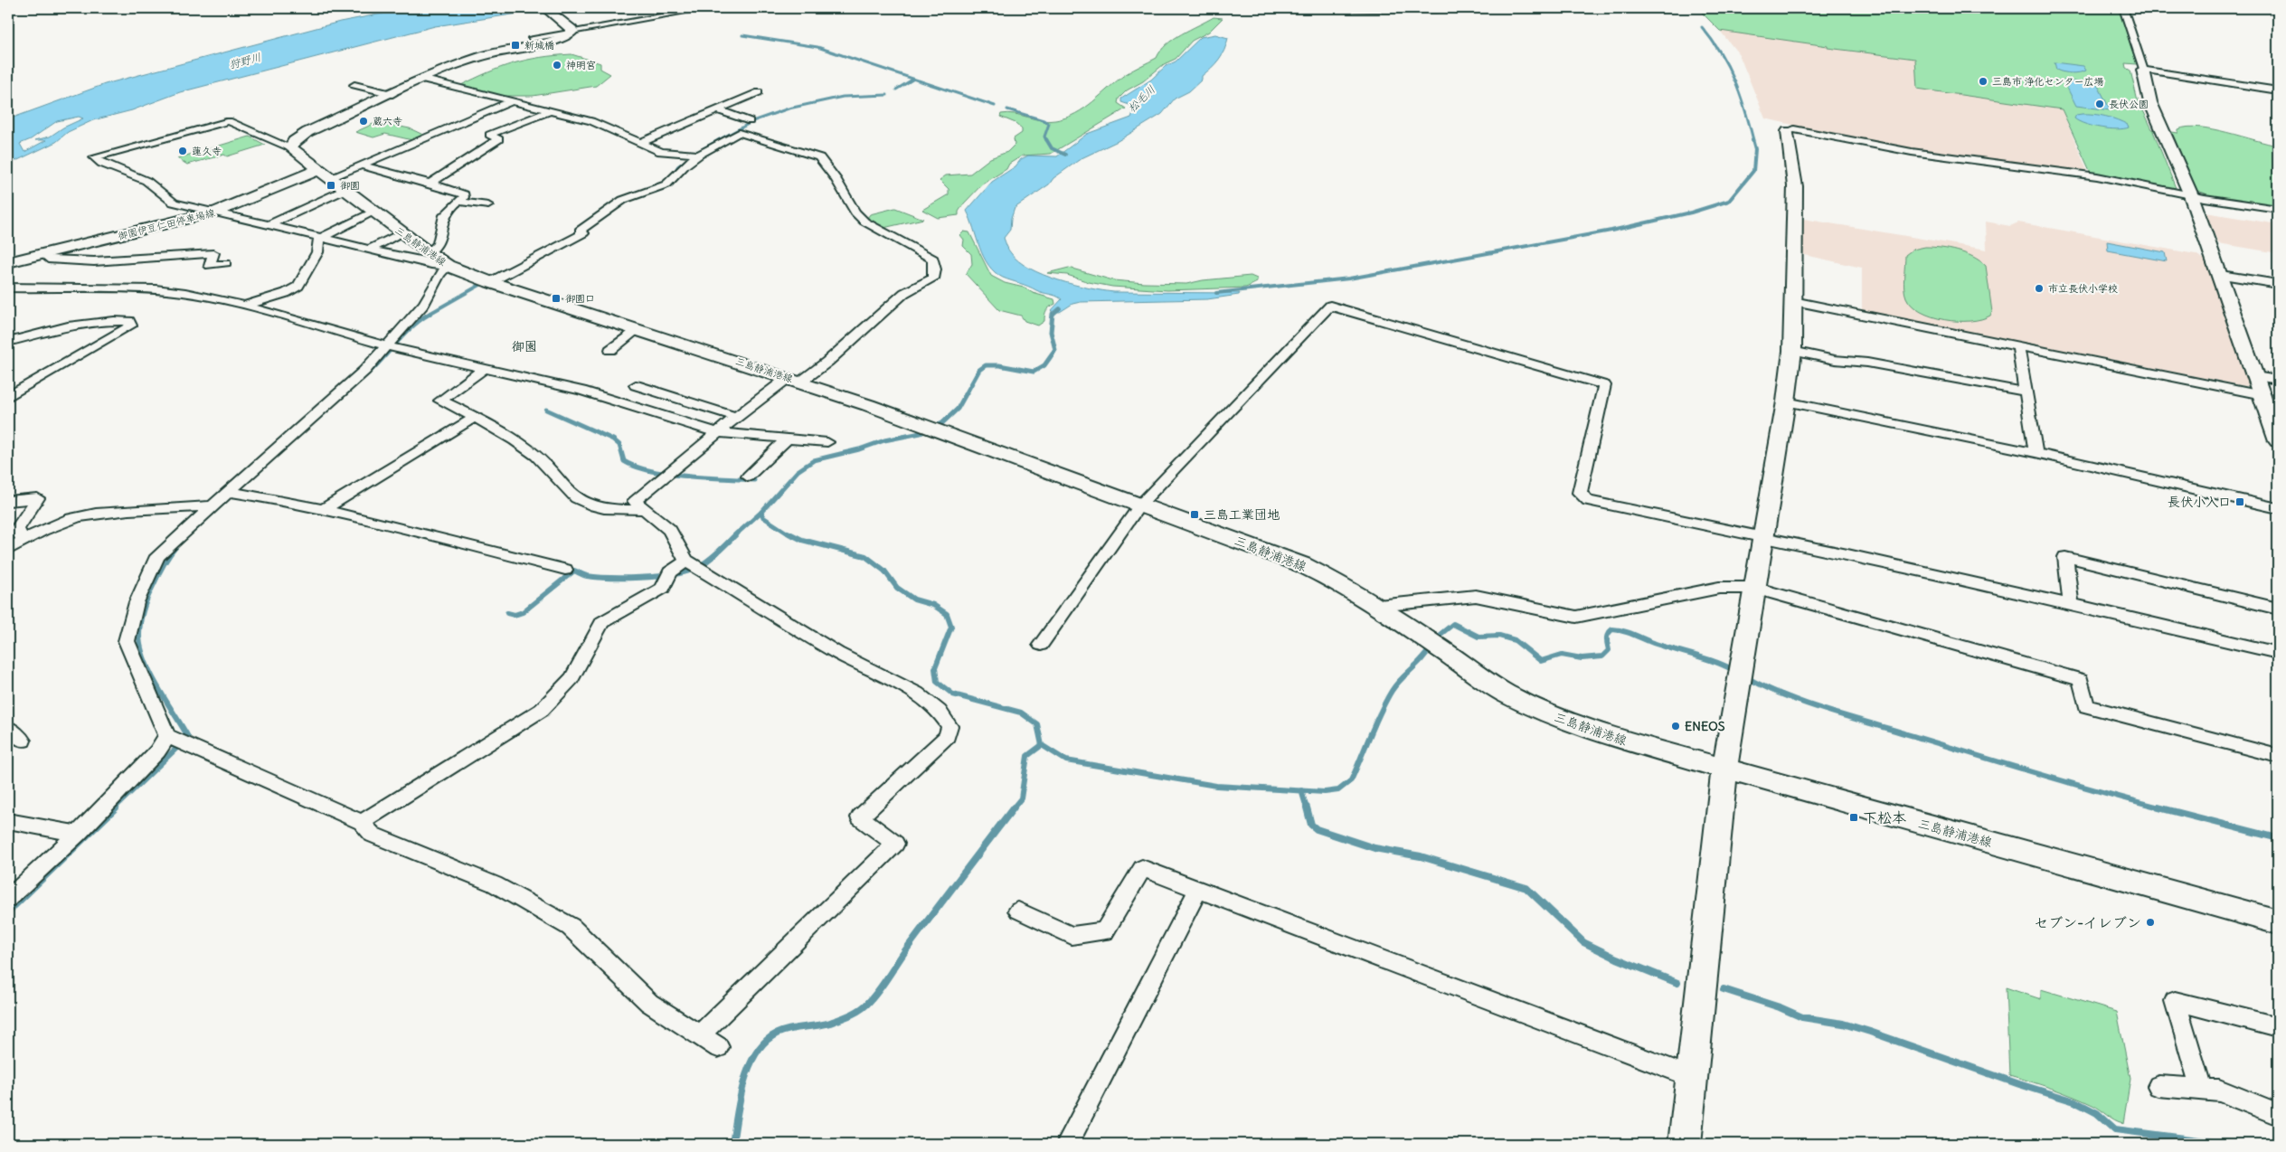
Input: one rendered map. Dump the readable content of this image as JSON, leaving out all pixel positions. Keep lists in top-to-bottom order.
{
  "streets": {
    "main road": ["御園伊豆仁田停車場線", "三島静浦港線"]
  },
  "crossings": [
    ["御園伊豆仁田停車場線", "三島静浦港線"]
  ],
  "districts": ["御園"],
  "water": ["狩野川", "松毛川"],
  "places": {
    "transit": [
      "新城橋",
      "御園",
      "御園口",
      "長伏小入口",
      "三島工業団地",
      "下松本"
    ],
    "other": [
      "神明宮",
      "三島市 浄化センター広場",
      "長伏公園",
      "蔵六寺",
      "蓮久寺",
      "市立長伏小学校",
      "ENEOS",
      "セブン-イレブン"
    ]
  }
}
